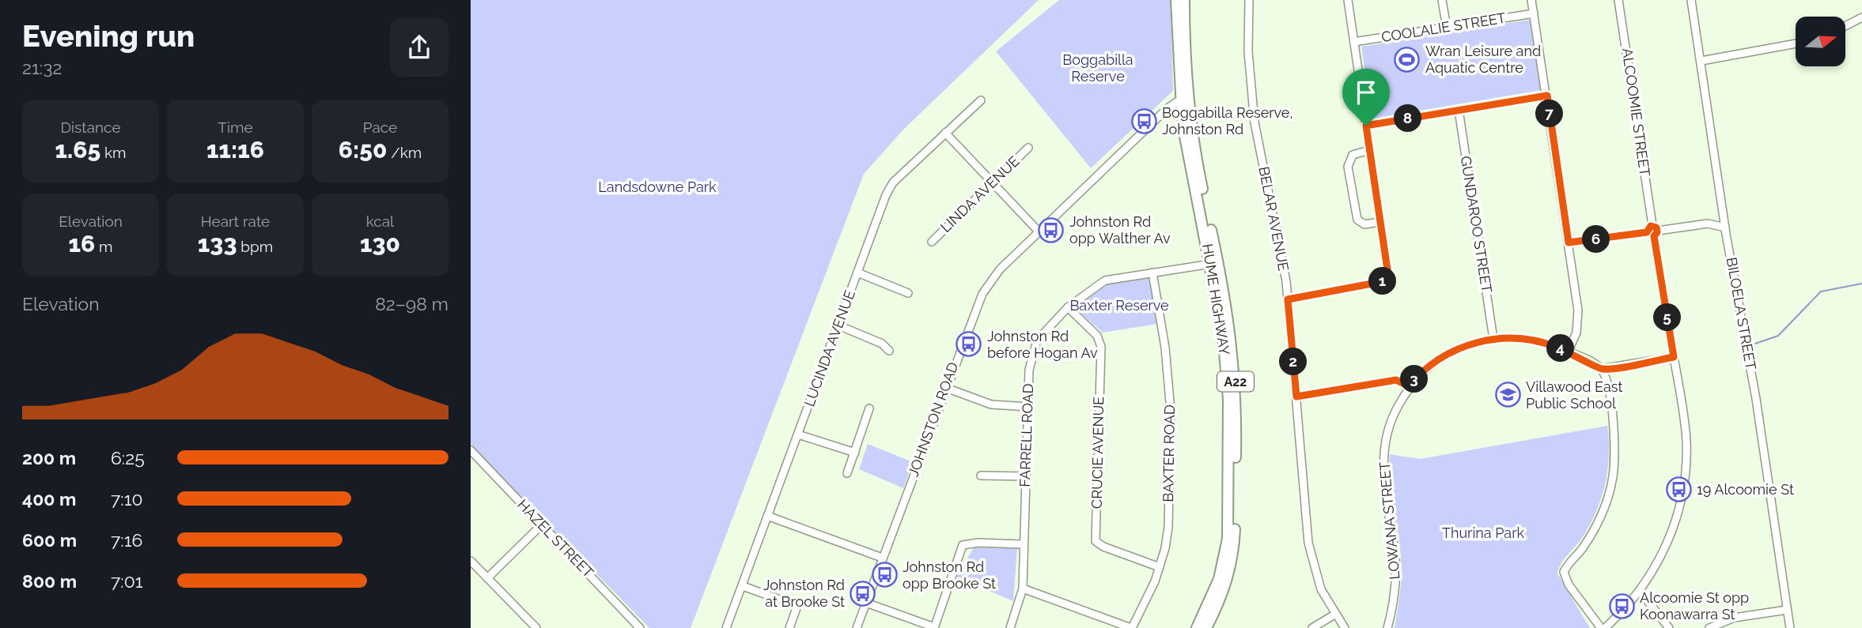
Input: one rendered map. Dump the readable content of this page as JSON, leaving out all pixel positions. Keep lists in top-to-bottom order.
{
  "streets": {
    "highway": ["HUME HIGHWAY", "A22"],
    "street": [
      "COOLALIE STREET",
      "ALCOOMIE STREET",
      "LINDA AVENUE",
      "BELAR AVENUE",
      "GUNDAROO STREET",
      "BILOELA STREET",
      "LUCINDA AVENUE",
      "JOHNSTON ROAD",
      "FARRELL ROAD",
      "CRUCIE AVENUE",
      "BAXTER ROAD",
      "LOWANA STREET",
      "HAZEL STREET"
    ]
  },
  "crossings": [
    ["GUNDAROO STREET", "LOWANA STREET"],
    ["HUME HIGHWAY", "JOHNSTON ROAD"],
    ["HUME HIGHWAY", "FARRELL ROAD"],
    ["FARRELL ROAD", "CRUCIE AVENUE"],
    ["FARRELL ROAD", "BAXTER ROAD"],
    ["CRUCIE AVENUE", "BAXTER ROAD"]
  ],
  "parks": [
    "Boggabilla Reserve",
    "Landsdowne Park",
    "Baxter Reserve",
    "Thurina Park"
  ],
  "places": {
    "sports": ["Wran Leisure and Aquatic Centre"],
    "bus stop": [
      "Boggabilla Reserve, Johnston Rd",
      "Johnston Rd opp Walther Av",
      "Johnston Rd before Hogan Av",
      "19 Alcoomie St",
      "Johnston Rd opp Brooke St",
      "Johnston Rd at Brooke St",
      "Alcoomie St opp Koonawarra St"
    ],
    "school or university": ["Villawood East Public School"]
  },
  "north": "right",
  "page": {
    "heading": ["Evening run", "21:32"],
    "stats": [
      ["Distance", "1.65 km"],
      ["Time", "11:16"],
      ["Pace", "6:50 /km"],
      ["Elevation", "16 m"],
      ["Heart rate", "133 bpm"],
      ["kcal", "130"]
    ],
    "pins": [
      "7",
      "8",
      "6",
      "1",
      "5",
      "4",
      "2",
      "3"
    ],
    "chart": ["Elevation", "82–98 m"],
    "list": [
      {
        "name": "200 m",
        "note": "6:25"
      },
      {
        "name": "400 m",
        "note": "7:10"
      },
      {
        "name": "600 m",
        "note": "7:16"
      },
      {
        "name": "800 m",
        "note": "7:01"
      }
    ]
  }
}
